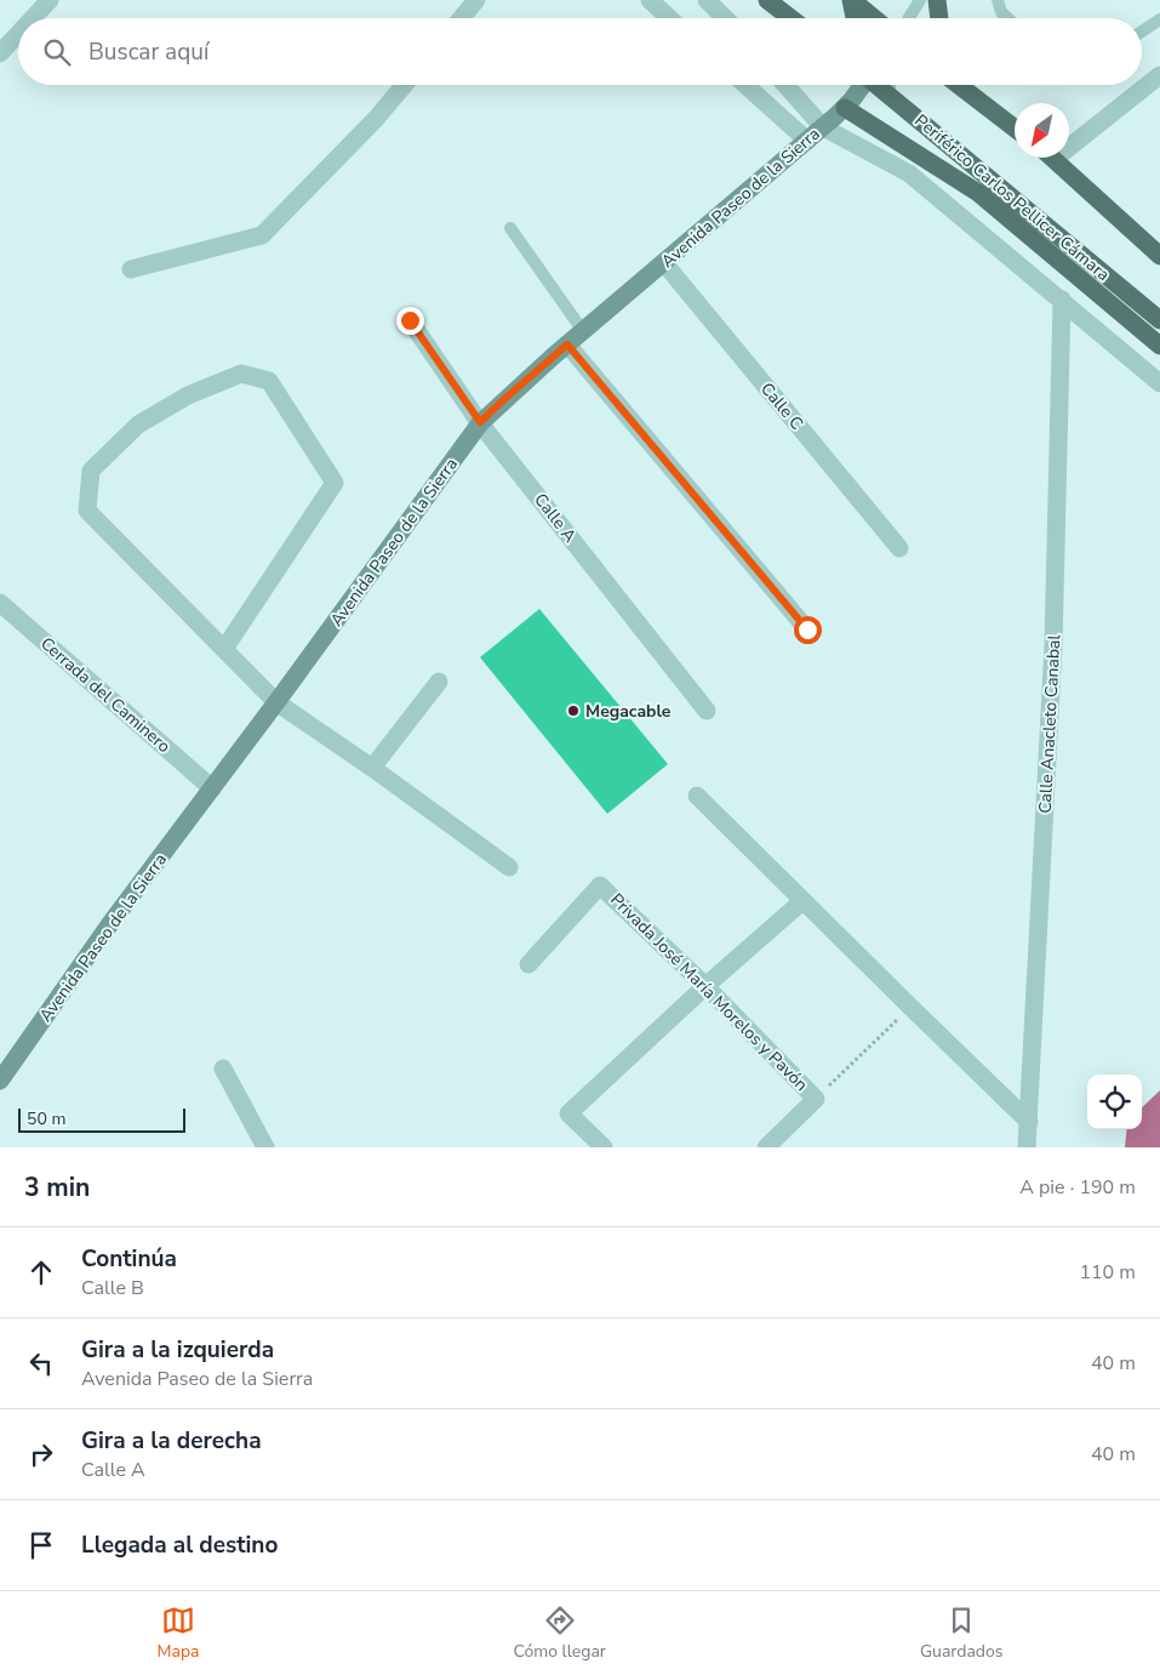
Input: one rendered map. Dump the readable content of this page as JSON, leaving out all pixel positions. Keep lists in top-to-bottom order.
{
  "streets": {
    "main road": ["Avenida Paseo de la Sierra", "Periférico Carlos Pellicer Cámara"],
    "street": [
      "Calle C",
      "Calle A",
      "Cerrada del Caminero",
      "Calle Anacleto Canabal",
      "Privada José María Morelos y Pavón"
    ]
  },
  "crossings": [
    ["Avenida Paseo de la Sierra", "Calle C"],
    ["Avenida Paseo de la Sierra", "Calle A"],
    ["Avenida Paseo de la Sierra", "Cerrada del Caminero"]
  ],
  "places": ["Megacable"],
  "scale_bar": "50 m",
  "north": "bottom left",
  "page": {
    "search": "Buscar aquí",
    "scale": "50 m",
    "heading": ["3 min", "A pie · 190 m"],
    "list": [
      ["Continúa", "Calle B", "110 m"],
      ["Gira a la izquierda", "Avenida Paseo de la Sierra", "40 m"],
      ["Gira a la derecha", "Calle A", "40 m"],
      "Llegada al destino"
    ],
    "nav": ["Mapa", "Cómo llegar", "Guardados"]
  }
}
